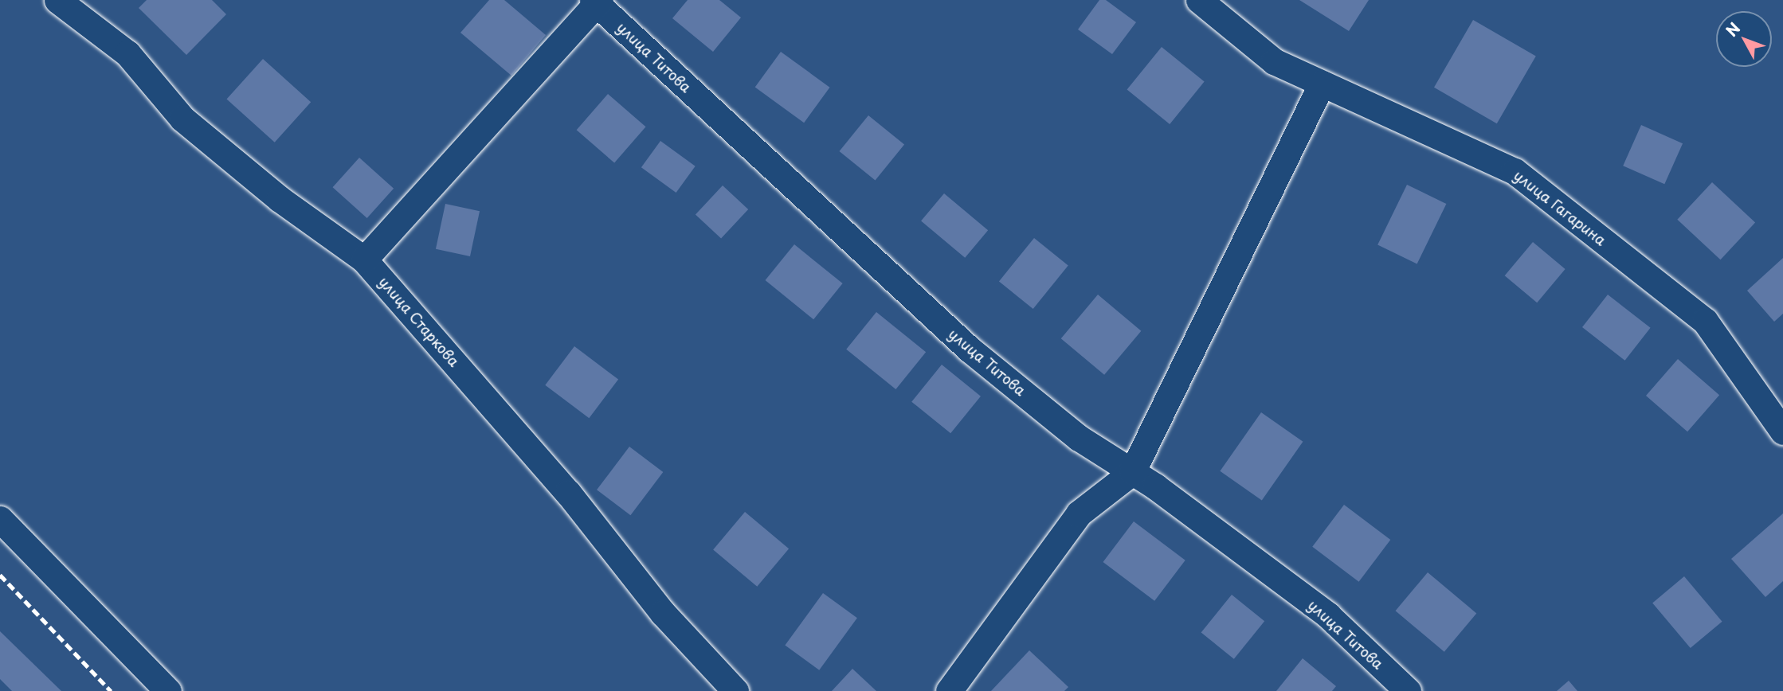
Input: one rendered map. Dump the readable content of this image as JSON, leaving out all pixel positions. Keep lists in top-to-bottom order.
{
  "streets": {
    "street": ["улица Титова", "улица Гагарина", "улица Старкова"]
  },
  "north": "top left"
}
